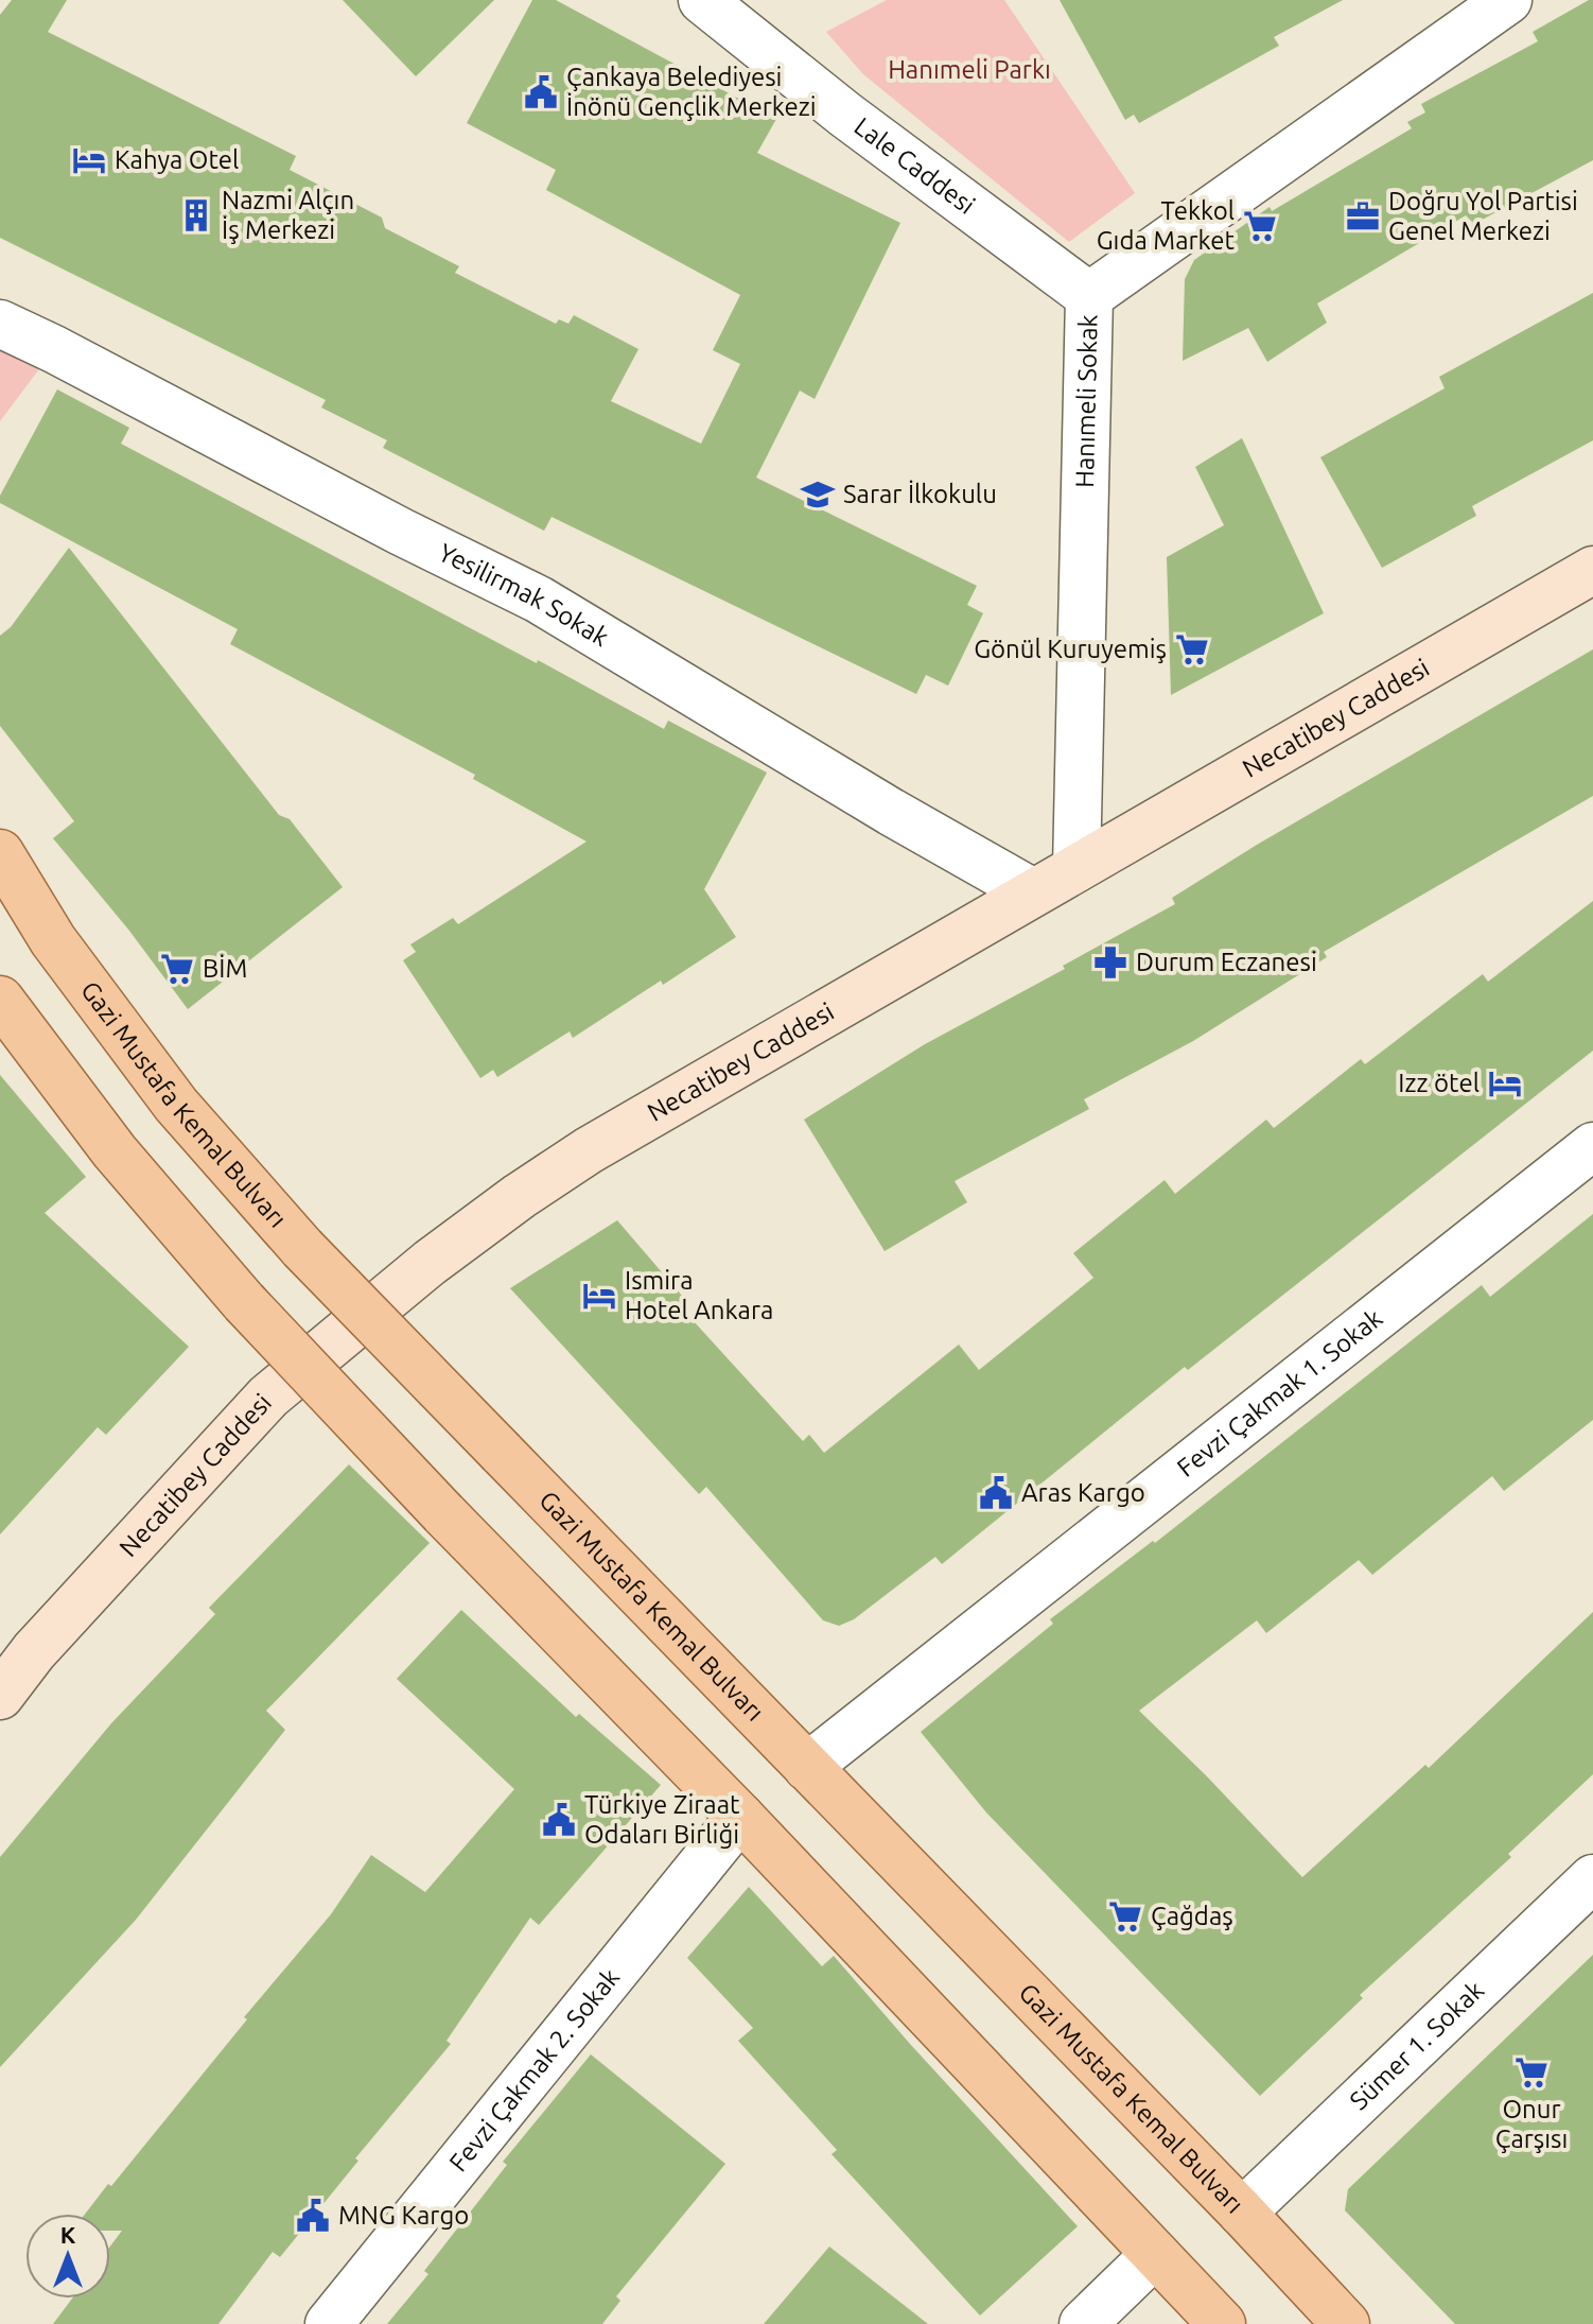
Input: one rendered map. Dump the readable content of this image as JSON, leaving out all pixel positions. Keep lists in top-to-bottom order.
{
  "streets": {
    "main road": ["Necatibey Caddesi", "Gazi Mustafa Kemal Bulvarı"],
    "street": [
      "Lale Caddesi",
      "Hanımeli Sokak",
      "Yesilirmak Sokak",
      "Fevzi Çakmak 1. Sokak",
      "Sümer 1. Sokak",
      "Fevzi Çakmak 2. Sokak"
    ]
  },
  "crossings": [
    ["Lale Caddesi", "Hanımeli Sokak"],
    ["Hanımeli Sokak", "Necatibey Caddesi"],
    ["Yesilirmak Sokak", "Necatibey Caddesi"],
    ["Gazi Mustafa Kemal Bulvarı", "Fevzi Çakmak 1. Sokak"],
    ["Gazi Mustafa Kemal Bulvarı", "Sümer 1. Sokak"]
  ],
  "parks": ["Hanımeli Parkı"],
  "places": {
    "public building": [
      "Çankaya Belediyesi İnönü Gençlik Merkezi",
      "Aras Kargo",
      "Türkiye Ziraat Odaları Birliği",
      "MNG Kargo"
    ],
    "hotel": ["Kahya Otel", "Izz ötel", "Ismira Hotel Ankara"],
    "building": ["Nazmi Alçın İş Merkezi"],
    "office": ["Doğru Yol Partisi Genel Merkezi"],
    "supermarket": [
      "Tekkol Gıda Market",
      "Gönül Kuruyemiş",
      "BİM",
      "Çağdaş",
      "Onur Çarşısı"
    ],
    "school or university": ["Sarar İlkokulu"],
    "pharmacy": ["Durum Eczanesi"]
  },
  "north": "top"
}
